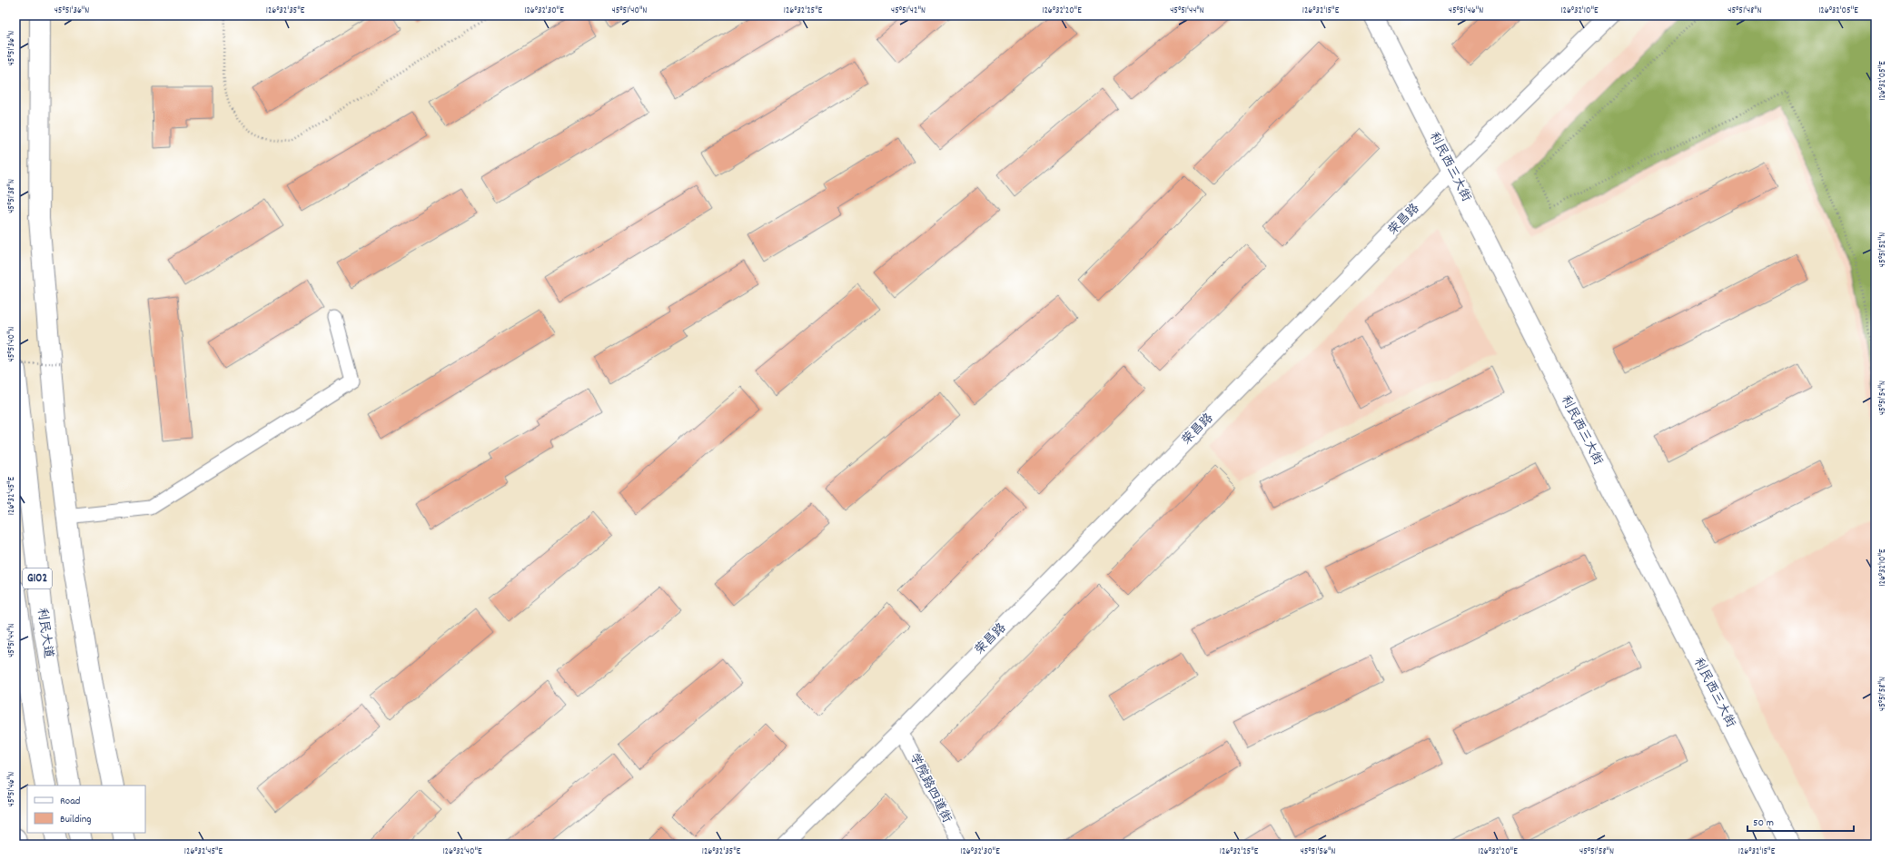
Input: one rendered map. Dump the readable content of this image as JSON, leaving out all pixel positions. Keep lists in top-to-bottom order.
{
  "streets": {
    "highway": ["G102", "利民大道"],
    "main road": ["利民西三大街"],
    "street": ["荣昌路", "学院路四道街"]
  },
  "crossings": [
    ["利民西三大街", "荣昌路"],
    ["荣昌路", "学院路四道街"]
  ],
  "legend": ["Road", "Building"],
  "scale_bar": "50 m",
  "coordinates": [
    "45°51'36\"N",
    "126°32'35\"E",
    "126°32'30\"E",
    "45°51'40\"N",
    "126°32'25\"E",
    "45°51'42\"N",
    "126°32'20\"E",
    "45°51'44\"N",
    "126°32'15\"E",
    "45°51'46\"N",
    "126°32'10\"E",
    "45°51'48\"N",
    "126°32'05\"E",
    "45°51'38\"N",
    "45°51'52\"N",
    "45°51'54\"N",
    "126°32'45\"E",
    "45°51'58\"N",
    "126°32'40\"E",
    "45°51'56\"N"
  ]
}
